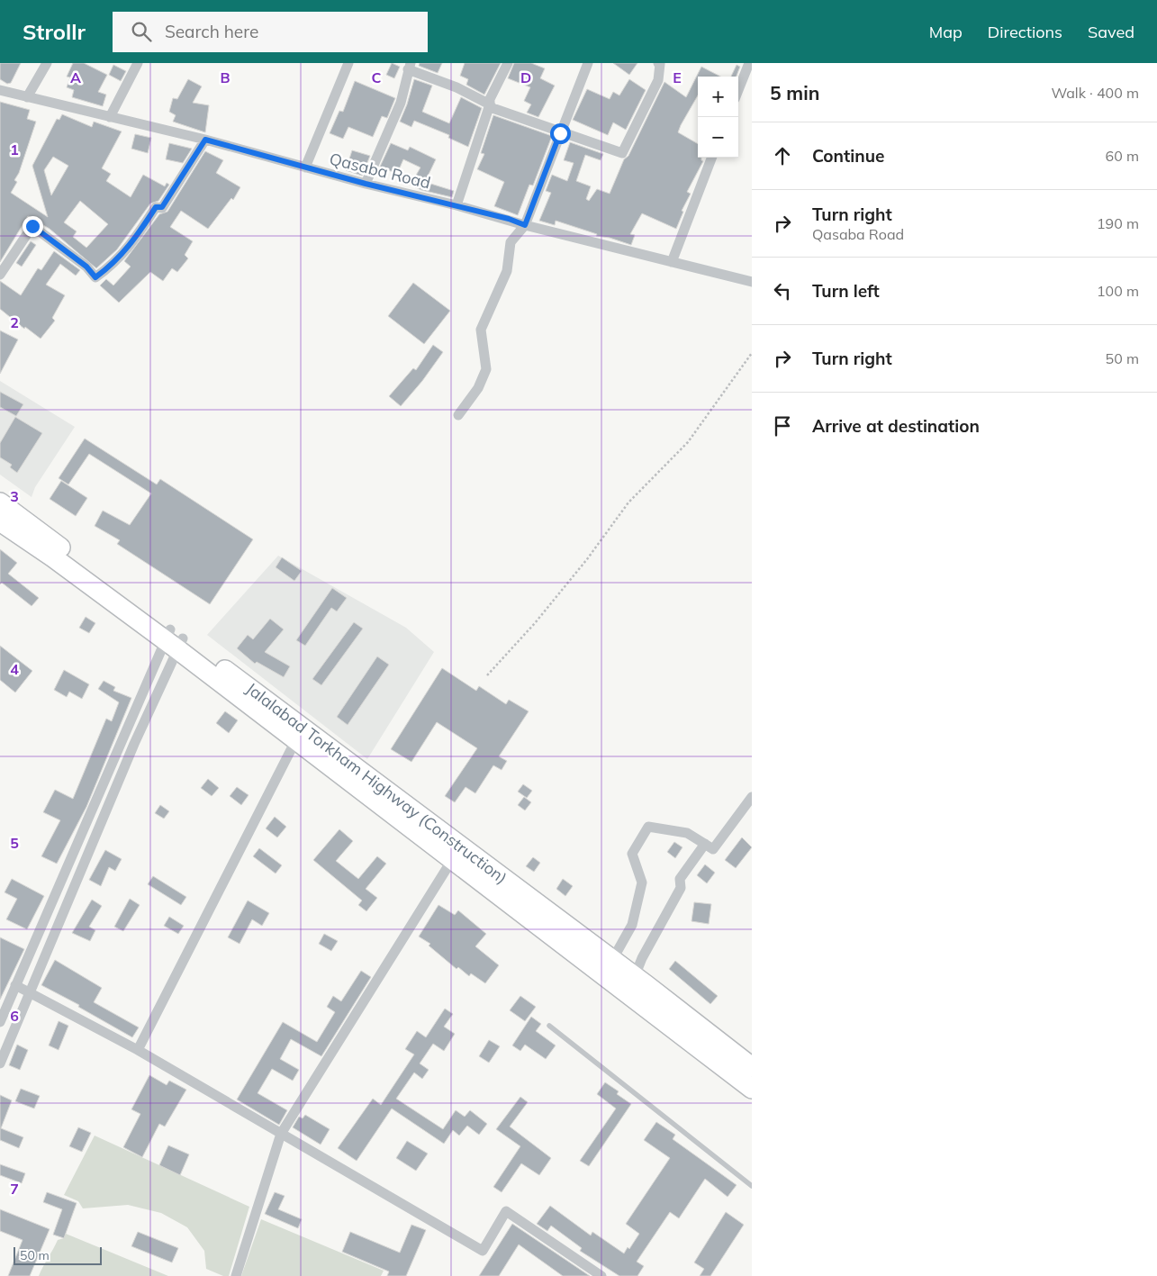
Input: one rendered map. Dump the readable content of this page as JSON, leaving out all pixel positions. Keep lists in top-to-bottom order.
{
  "streets": {
    "highway": ["Jalalabad Torkham Highway (Construction)"],
    "street": ["Qasaba Road"]
  },
  "scale_bar": "50 m",
  "page": {
    "header": "Strollr",
    "search": "Search here",
    "nav": ["Map", "Directions", "Saved"],
    "heading": ["5 min", "Walk · 400 m"],
    "map_buttons": ["+", "−"],
    "list": [
      ["Continue", "60 m"],
      ["Turn right", "Qasaba Road", "190 m"],
      ["Turn left", "100 m"],
      ["Turn right", "50 m"],
      "Arrive at destination"
    ],
    "scale": "50 m"
  },
  "grid": {
    "columns": [
      "A",
      "B",
      "C",
      "D",
      "E"
    ],
    "rows": [
      "1",
      "2",
      "3",
      "4",
      "5",
      "6",
      "7"
    ]
  }
}
